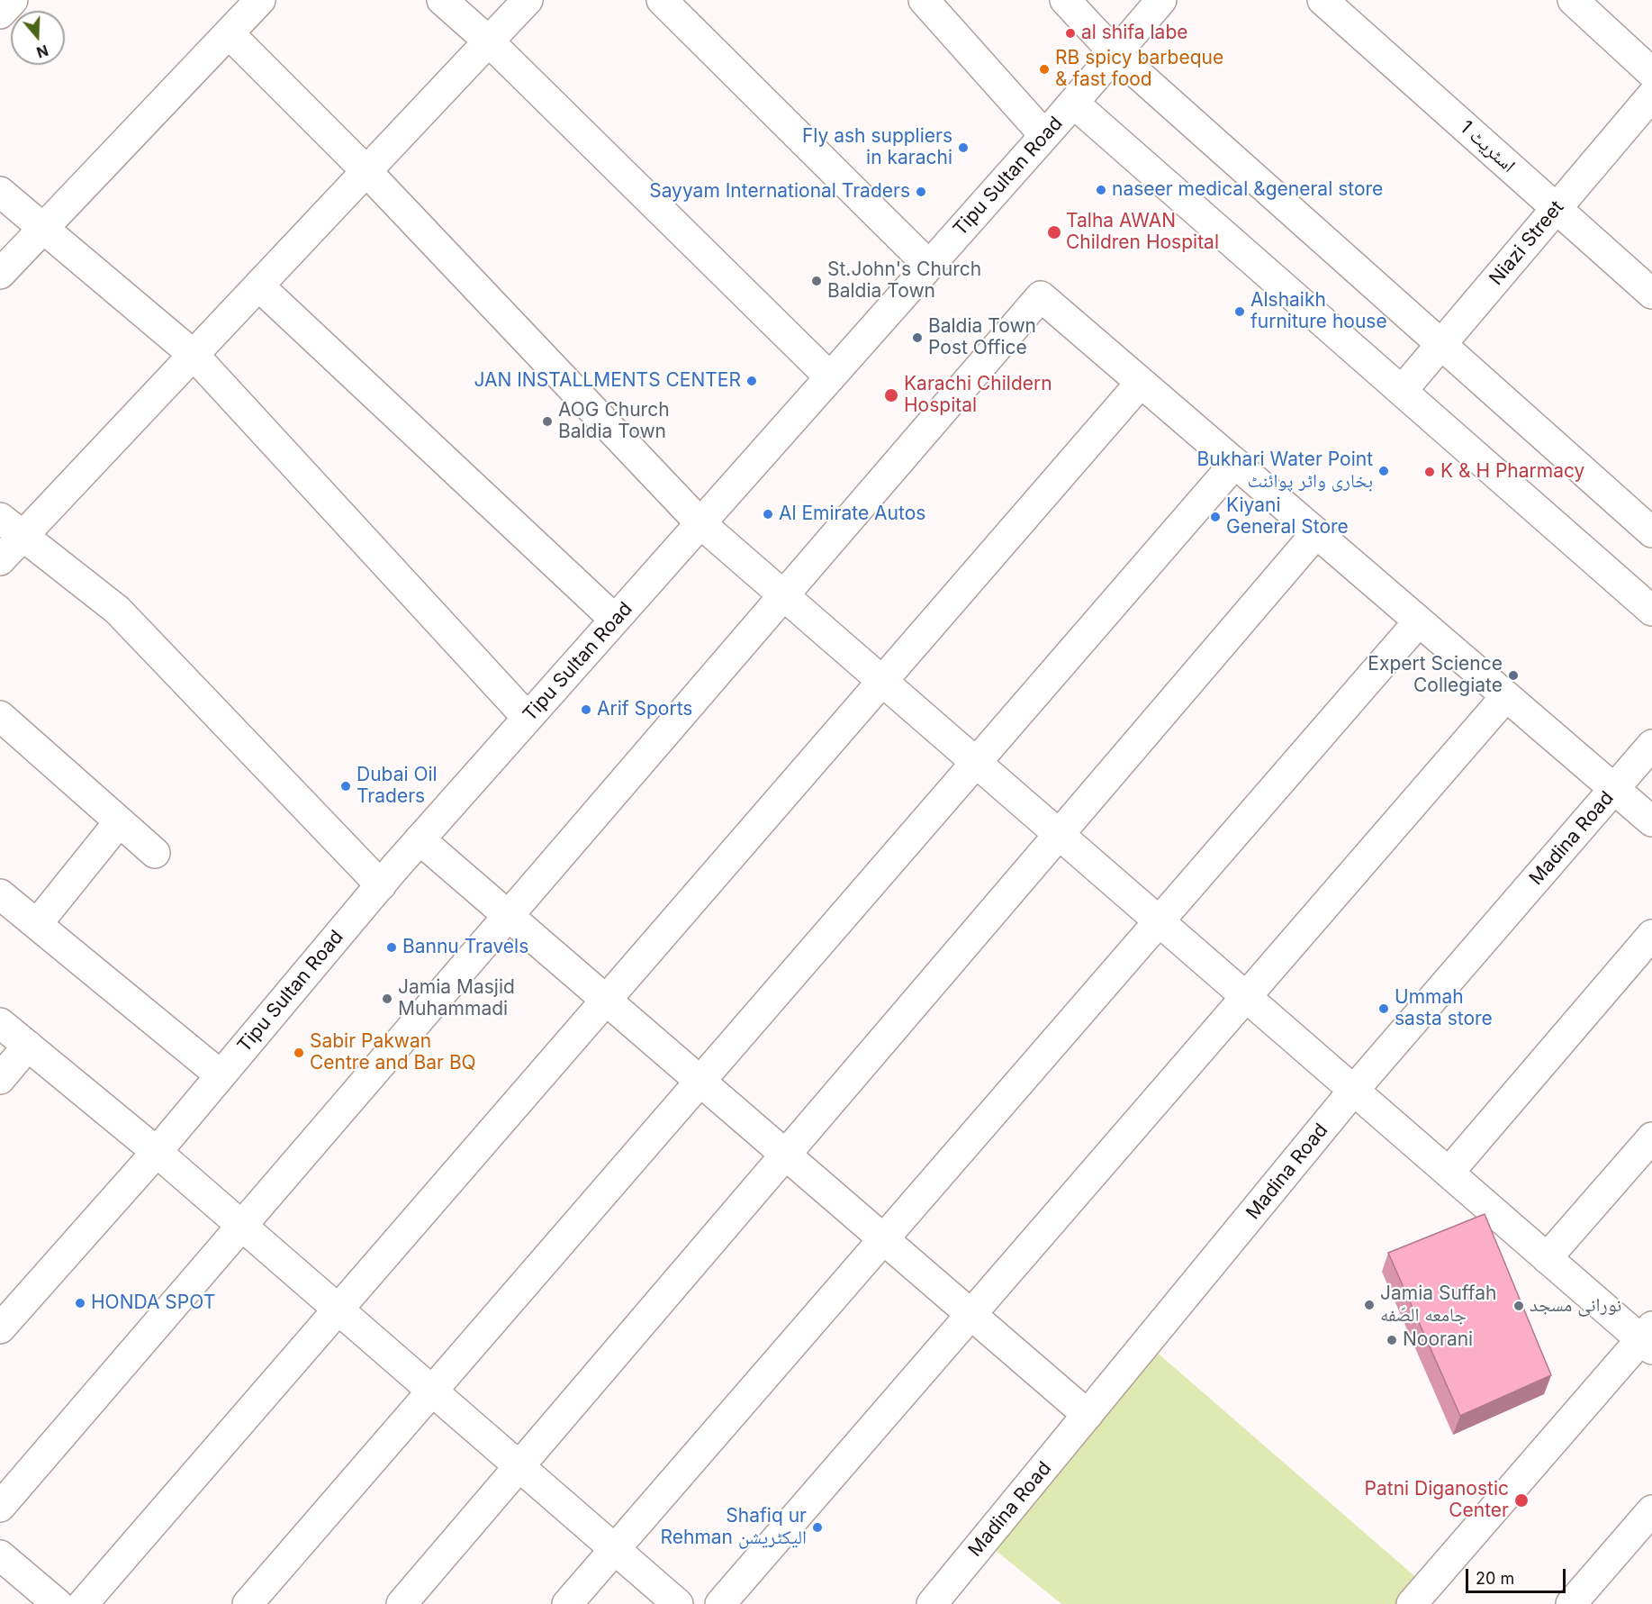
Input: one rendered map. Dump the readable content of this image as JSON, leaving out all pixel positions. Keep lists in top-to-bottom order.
{
  "streets": {
    "street": [
      "اسٹریٹ 1",
      "Tipu Sultan Road",
      "Niazi Street",
      "Madina Road"
    ]
  },
  "crossings": [
    ["اسٹریٹ 1", "Niazi Street"]
  ],
  "places": [
    "al shifa labe",
    "RB spicy barbeque & fast food",
    "Fly ash suppliers in karachi",
    "naseer medical &general store",
    "Sayyam International Traders",
    "Talha AWAN Children Hospital",
    "St.John's Church Baldia Town",
    "Alshaikh furniture house",
    "Baldia Town Post Office",
    "JAN INSTALLMENTS CENTER",
    "Karachi Childern Hospital",
    "AOG Church Baldia Town",
    "Bukhari Water Point بخاری واٹر پوائنٹ",
    "K & H Pharmacy",
    "Al Emirate Autos",
    "Kiyani General Store",
    "Expert Science Collegiate",
    "Arif Sports",
    "Dubai Oil Traders",
    "Bannu Travels",
    "Jamia Masjid Muhammadi",
    "Ummah sasta store",
    "Sabir Pakwan Centre and Bar BQ",
    "HONDA SPOT",
    "Jamia Suffah جامعه الصّفه",
    "نورانی مسجد",
    "Noorani",
    "Patni Diganostic Center",
    "Shafiq ur Rehman الیکٹریشن"
  ],
  "scale_bar": "20 m",
  "north": "bottom"
}
